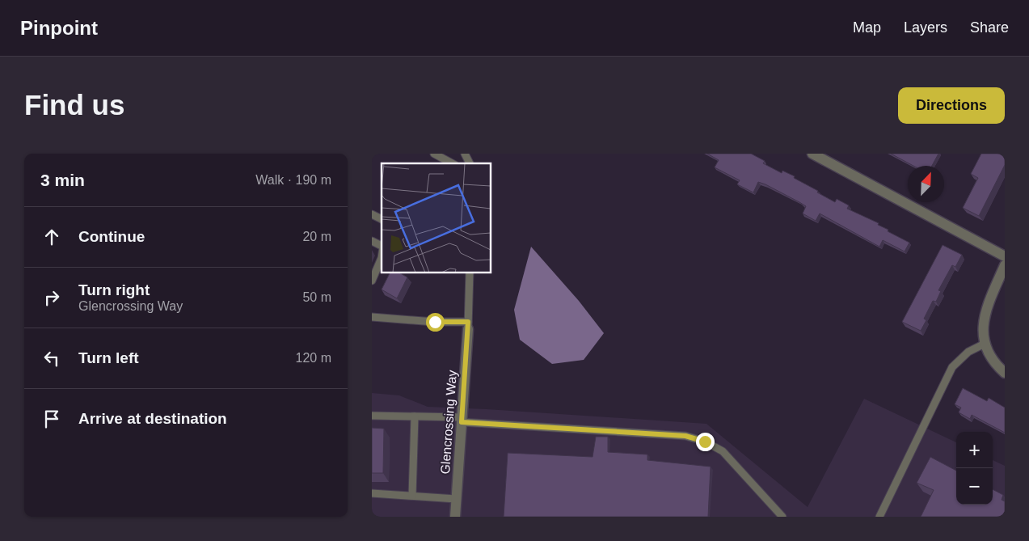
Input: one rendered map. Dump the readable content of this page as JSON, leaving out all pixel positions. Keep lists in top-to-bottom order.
{
  "streets": {
    "street": ["Glencrossing Way"]
  },
  "north": "top right",
  "page": {
    "header": "Pinpoint",
    "nav": ["Map", "Layers", "Share"],
    "buttons": "Directions",
    "title": "Find us",
    "heading": ["3 min", "Walk · 190 m"],
    "list": [
      ["Continue", "20 m"],
      ["Turn right", "Glencrossing Way", "50 m"],
      ["Turn left", "120 m"],
      "Arrive at destination"
    ],
    "map_buttons": ["+", "−"]
  }
}
